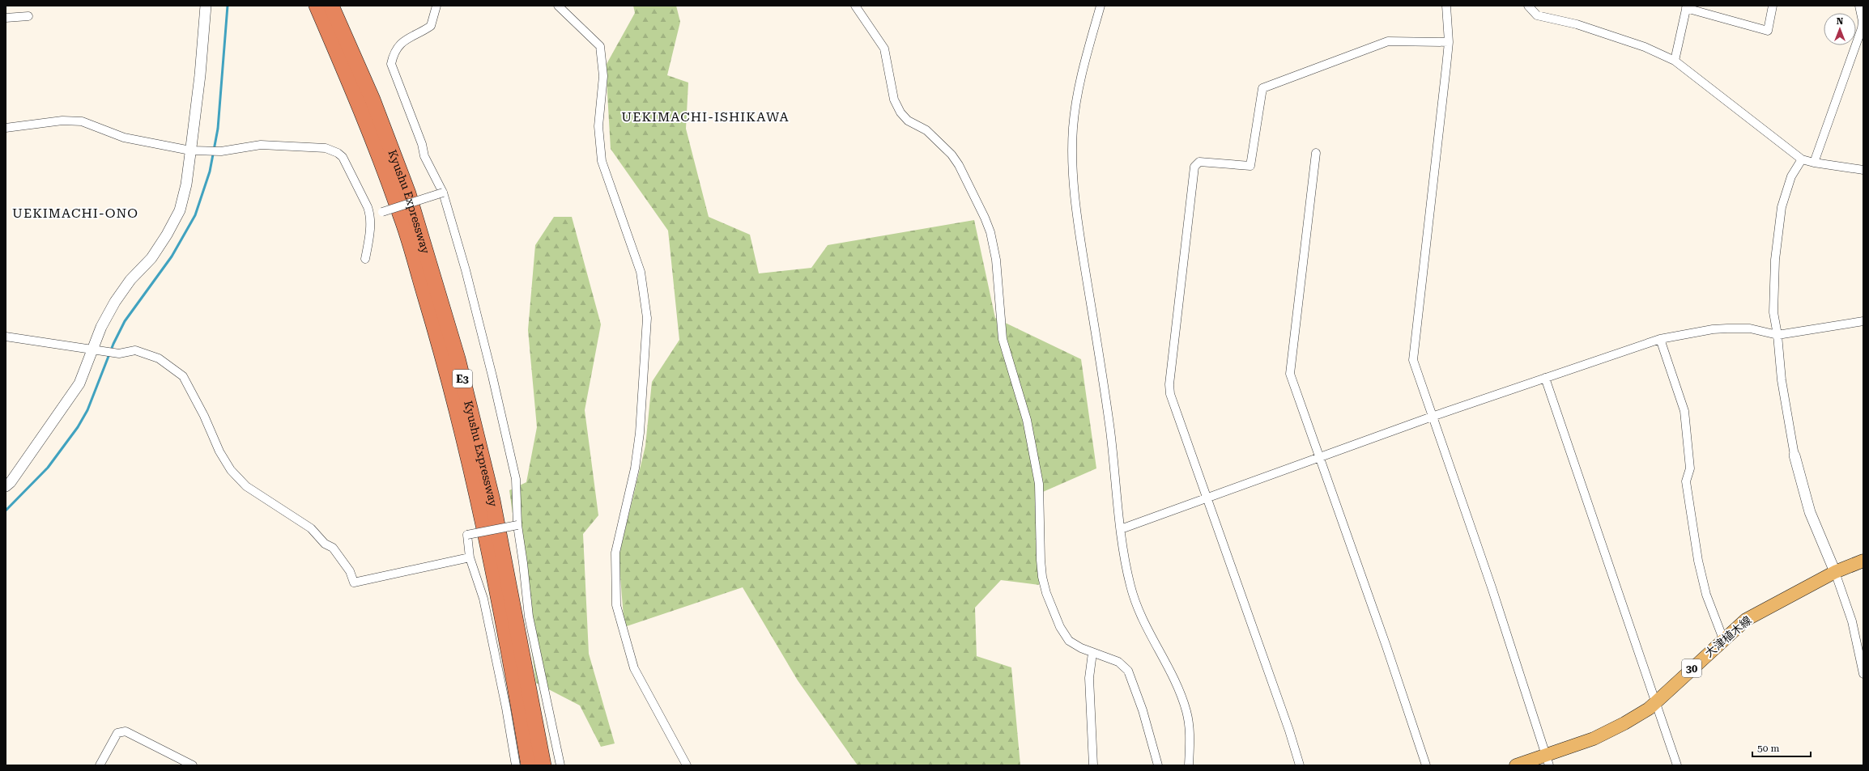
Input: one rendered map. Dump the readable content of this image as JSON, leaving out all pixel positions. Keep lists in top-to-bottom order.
{
  "streets": {
    "highway": ["Kyushu Expressway", "E3"],
    "main road": ["大津植木線", "30"]
  },
  "districts": ["UEKIMACHI-ISHIKAWA", "UEKIMACHI-ONO"],
  "scale_bar": "50 m",
  "north": "top"
}
